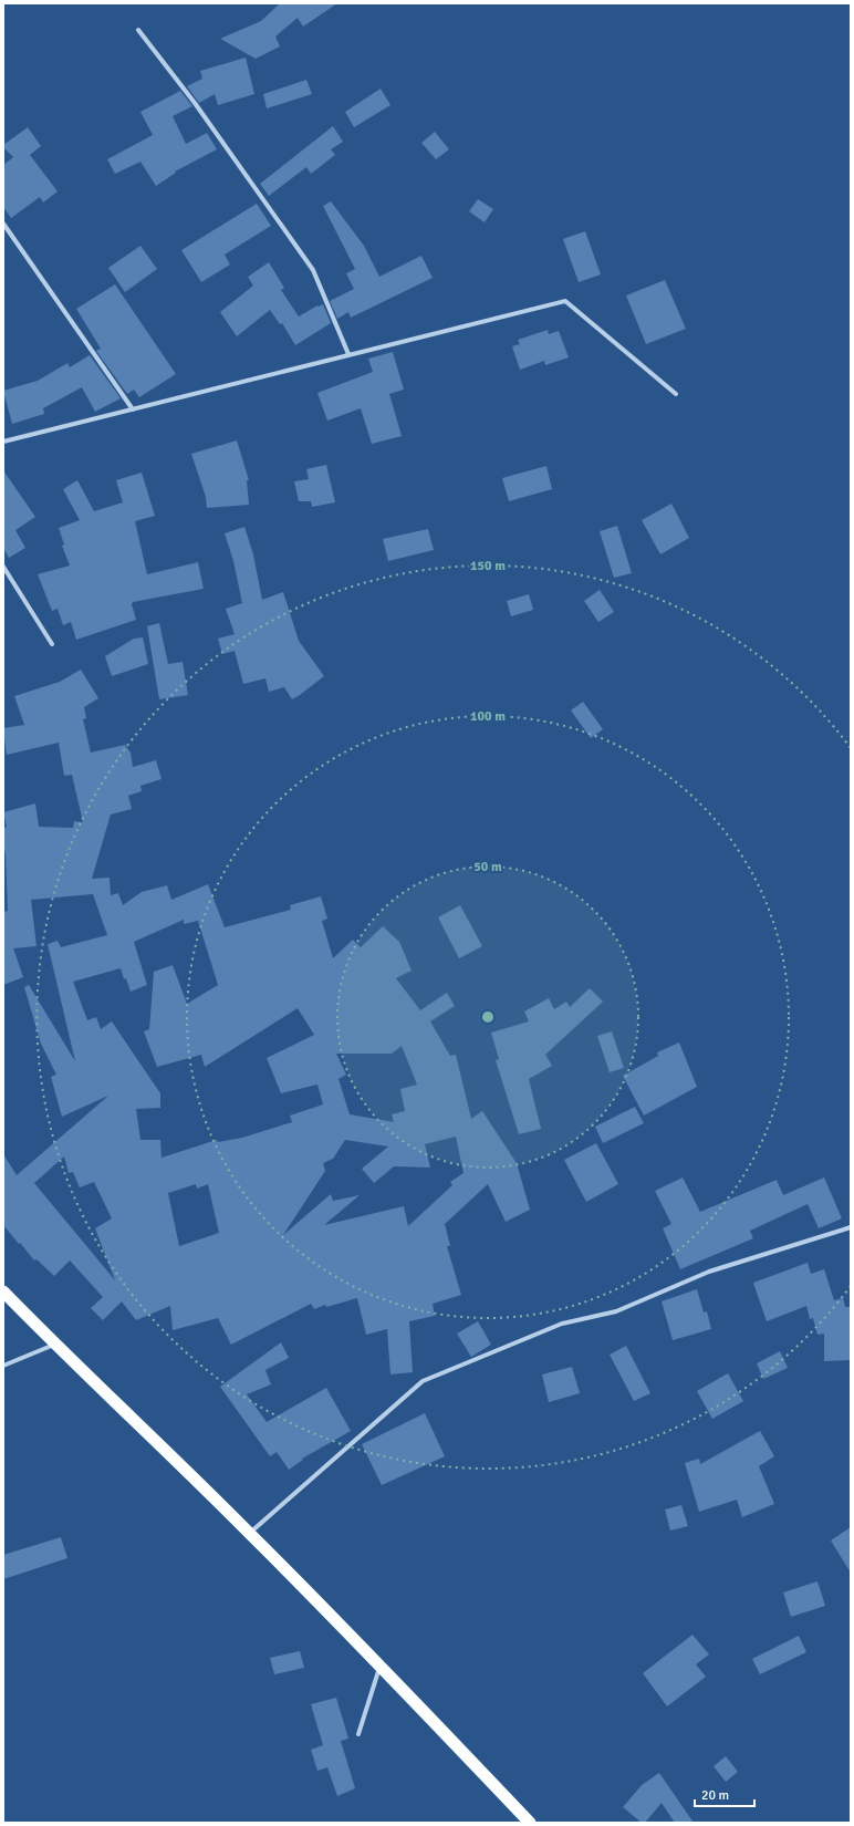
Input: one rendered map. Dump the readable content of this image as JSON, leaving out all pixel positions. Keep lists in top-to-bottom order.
{
  "scale_bar": "20 m",
  "rings": ["150 m", "100 m", "50 m"]
}
